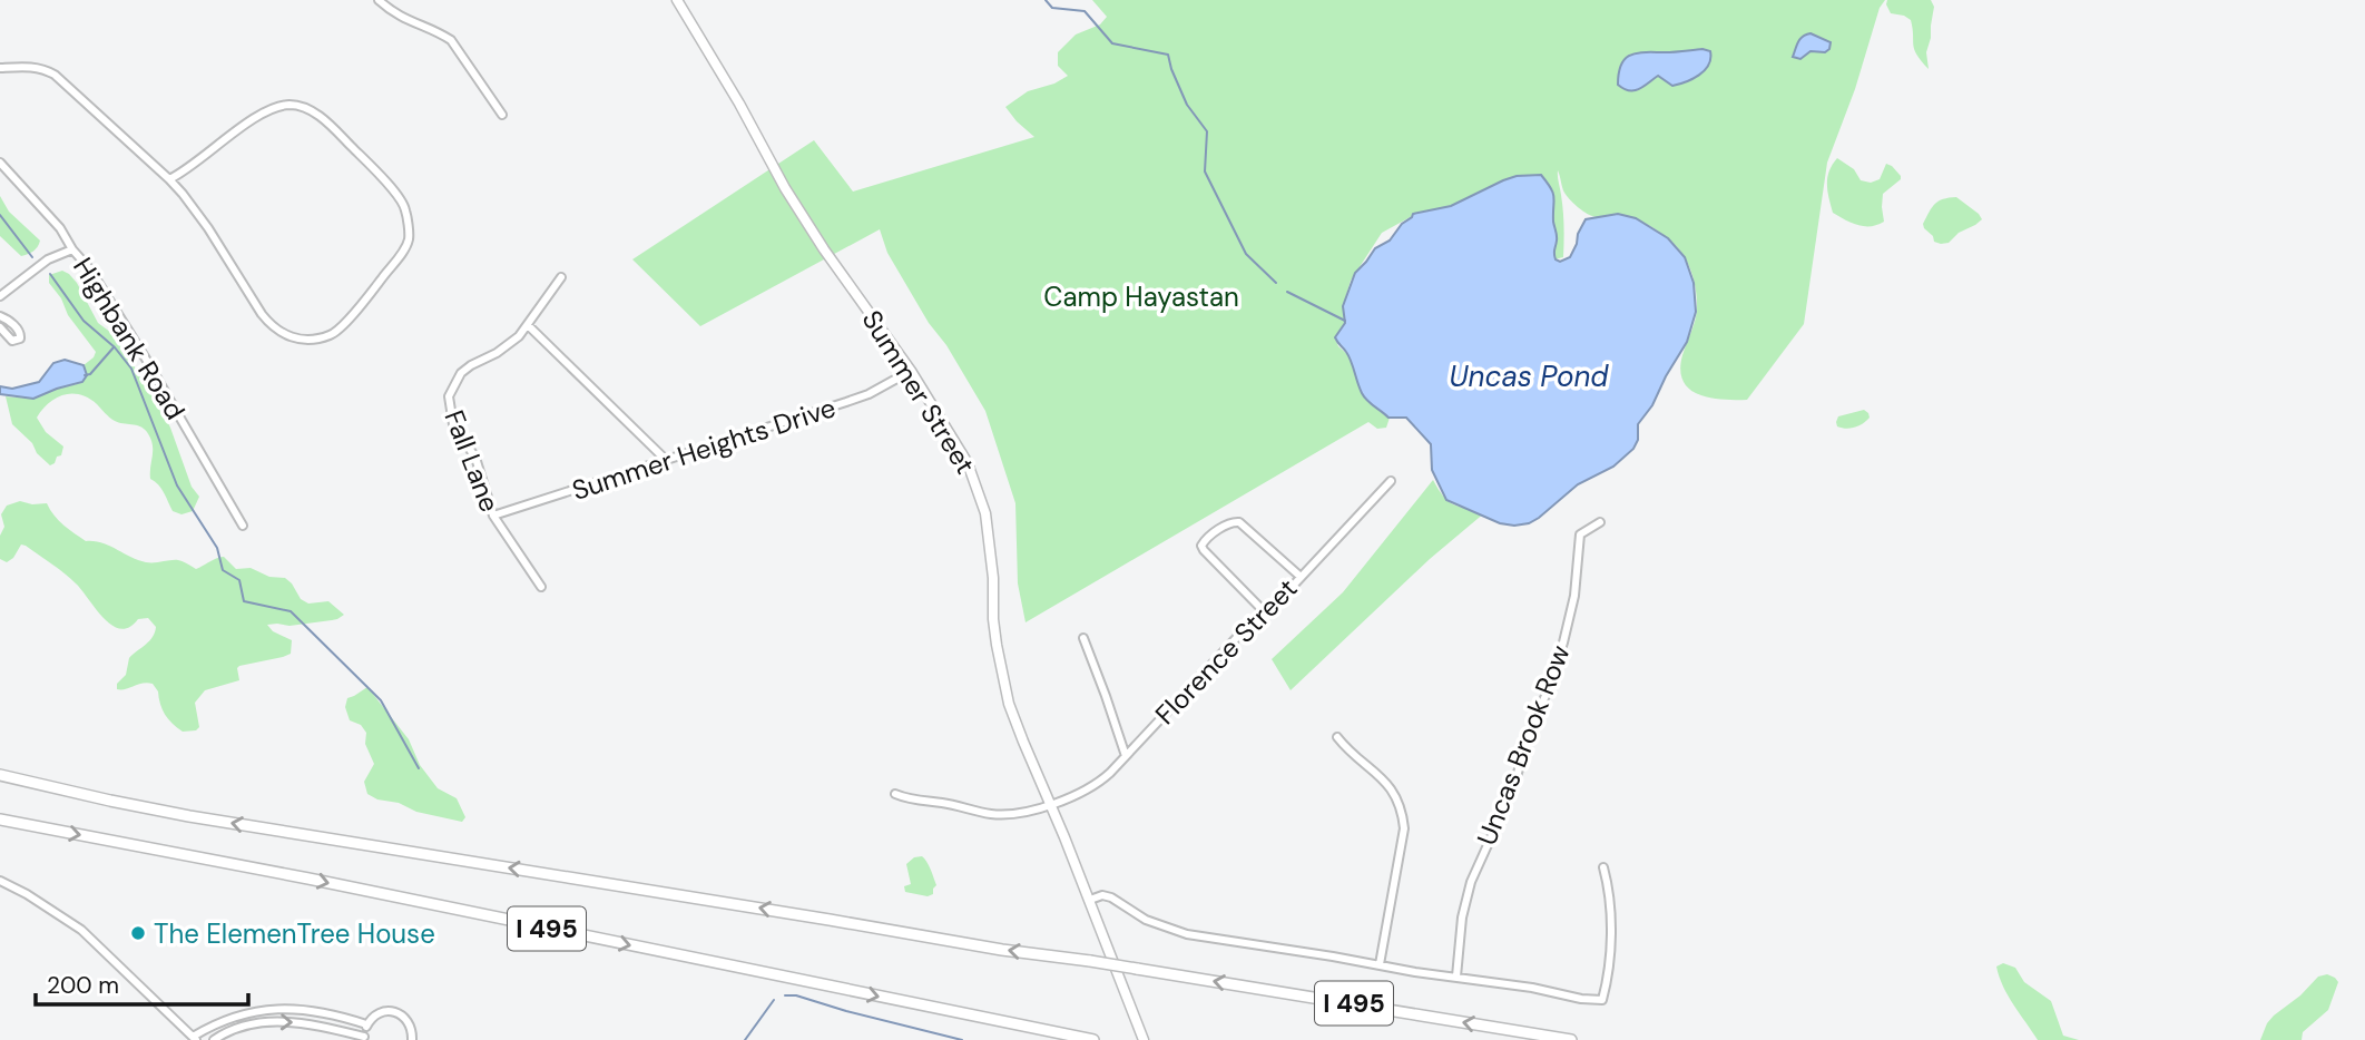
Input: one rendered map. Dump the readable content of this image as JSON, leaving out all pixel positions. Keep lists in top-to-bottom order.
{
  "streets": {
    "highway": ["I 495"],
    "main road": ["Summer Street"],
    "street": [
      "Highbank Road",
      "Summer Heights Drive",
      "Fall Lane",
      "Florence Street",
      "Uncas Brook Row"
    ]
  },
  "crossings": [
    ["Summer Street", "Summer Heights Drive"],
    ["Summer Street", "Florence Street"],
    ["Summer Heights Drive", "Fall Lane"]
  ],
  "water": ["Uncas Pond"],
  "parks": ["Camp Hayastan"],
  "places": ["The ElemenTree House"],
  "scale_bar": "200 m"
}
